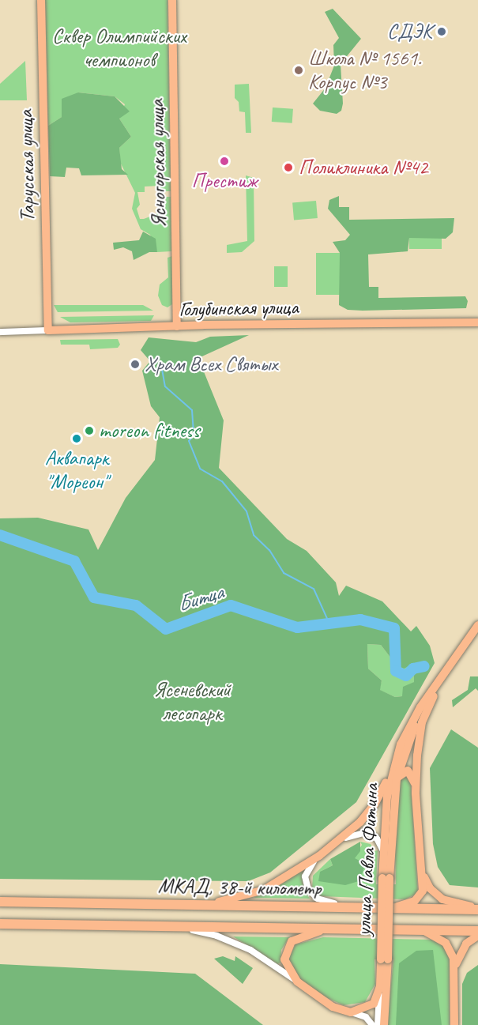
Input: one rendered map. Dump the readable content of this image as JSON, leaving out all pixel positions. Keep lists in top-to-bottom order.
{
  "streets": {
    "highway": ["МКАД, 38-й километр"],
    "main road": [
      "Ясногорская улица",
      "Тарусская улица",
      "Голубинская улица",
      "улица Павла Фитина"
    ]
  },
  "crossings": [
    ["Ясногорская улица", "Голубинская улица"],
    ["Тарусская улица", "Голубинская улица"]
  ],
  "water": ["Битца"],
  "parks": ["Сквер Олимпийских чемпионов", "Ясеневский лесопарк"],
  "places": [
    "СДЭК",
    "Школа № 1561. Корпус №3",
    "Престиж",
    "Поликлиника №42",
    "Храм Всех Святых",
    "moreon fitness",
    "Аквапарк \"Мореон\""
  ]
}
